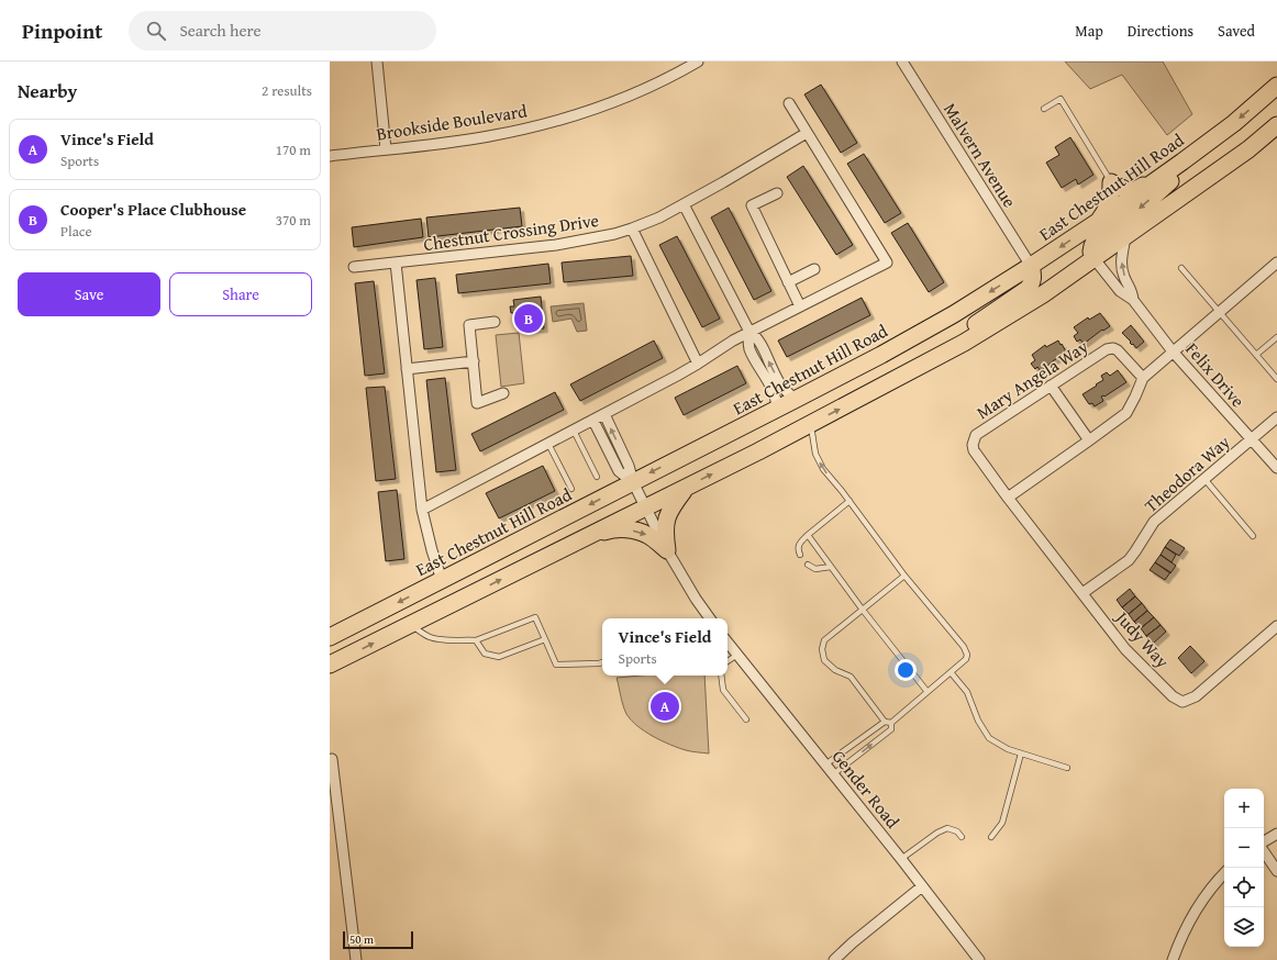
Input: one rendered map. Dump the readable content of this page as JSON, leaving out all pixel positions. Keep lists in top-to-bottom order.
{
  "streets": {
    "main road": ["East Chestnut Hill Road"],
    "street": [
      "Brookside Boulevard",
      "Malvern Avenue",
      "Chestnut Crossing Drive",
      "Felix Drive",
      "Mary Angela Way",
      "Theodora Way",
      "Judy Way",
      "Gender Road"
    ]
  },
  "crossings": [
    ["Malvern Avenue", "East Chestnut Hill Road"],
    ["Felix Drive", "Theodora Way"],
    ["Mary Angela Way", "Theodora Way"],
    ["Mary Angela Way", "Judy Way"],
    ["Theodora Way", "Judy Way"]
  ],
  "scale_bar": "50 m",
  "page": {
    "header": "Pinpoint",
    "search": "Search here",
    "nav": ["Map", "Directions", "Saved"],
    "heading": ["Nearby", "2 results"],
    "list": [
      {
        "mark": "A",
        "name": "Vince's Field",
        "note": "Sports",
        "value": "170 m"
      },
      {
        "mark": "B",
        "name": "Cooper's Place Clubhouse",
        "note": "Place",
        "value": "370 m"
      }
    ],
    "buttons": ["Save", "Share"],
    "pins": ["B", "A"],
    "popup": ["Vince's Field", "Sports"],
    "map_buttons": ["+", "−"],
    "scale": "50 m"
  }
}
